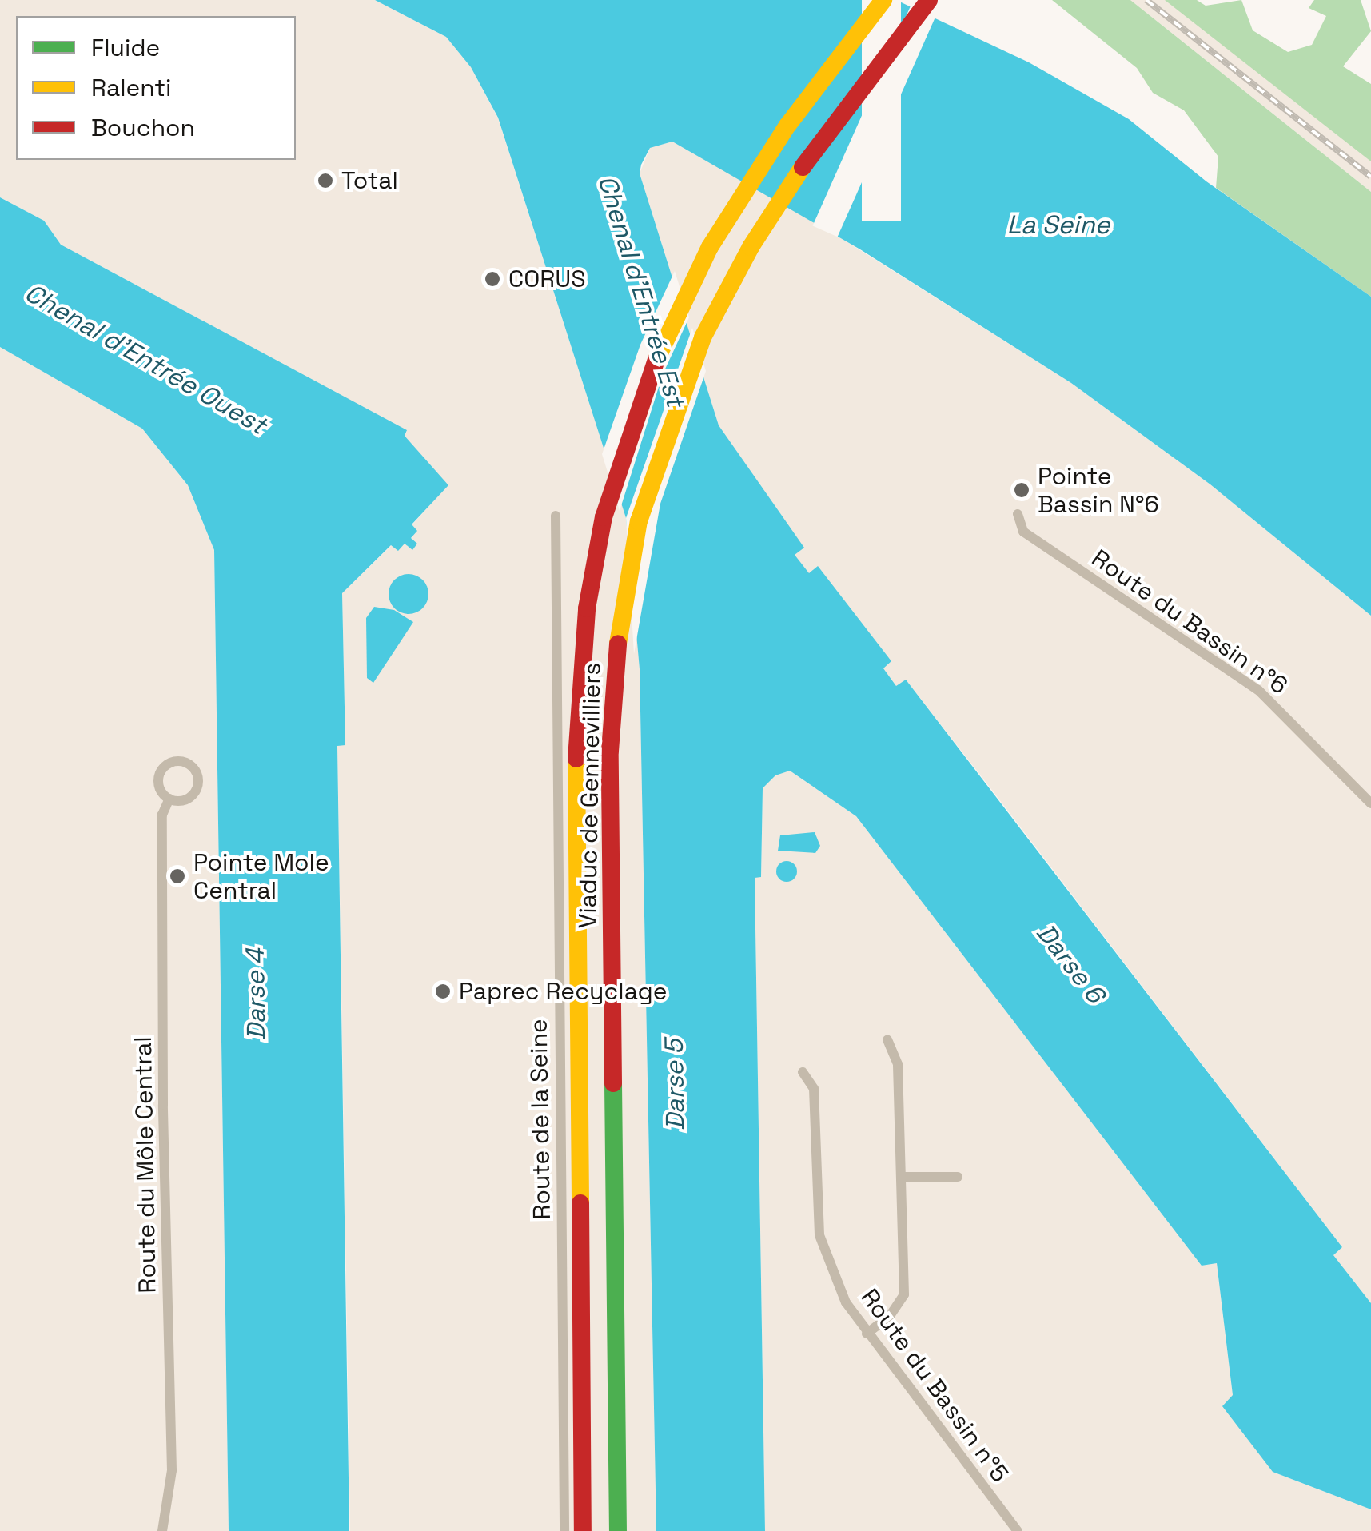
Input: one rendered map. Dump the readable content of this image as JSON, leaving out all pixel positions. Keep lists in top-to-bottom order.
{
  "streets": {
    "highway": ["Viaduc de Gennevilliers"],
    "street": [
      "Route du Bassin n°6",
      "Route de la Seine",
      "Route du Môle Central",
      "Route du Bassin n°5"
    ]
  },
  "water": [
    "La Seine",
    "Chenal d'Entrée Est",
    "Chenal d'Entrée Ouest",
    "Darse 6",
    "Darse 4",
    "Darse 5"
  ],
  "places": [
    "Total",
    "CORUS",
    "Pointe Bassin N°6",
    "Pointe Mole Central",
    "Paprec Recyclage"
  ],
  "legend": ["Fluide", "Ralenti", "Bouchon"]
}
